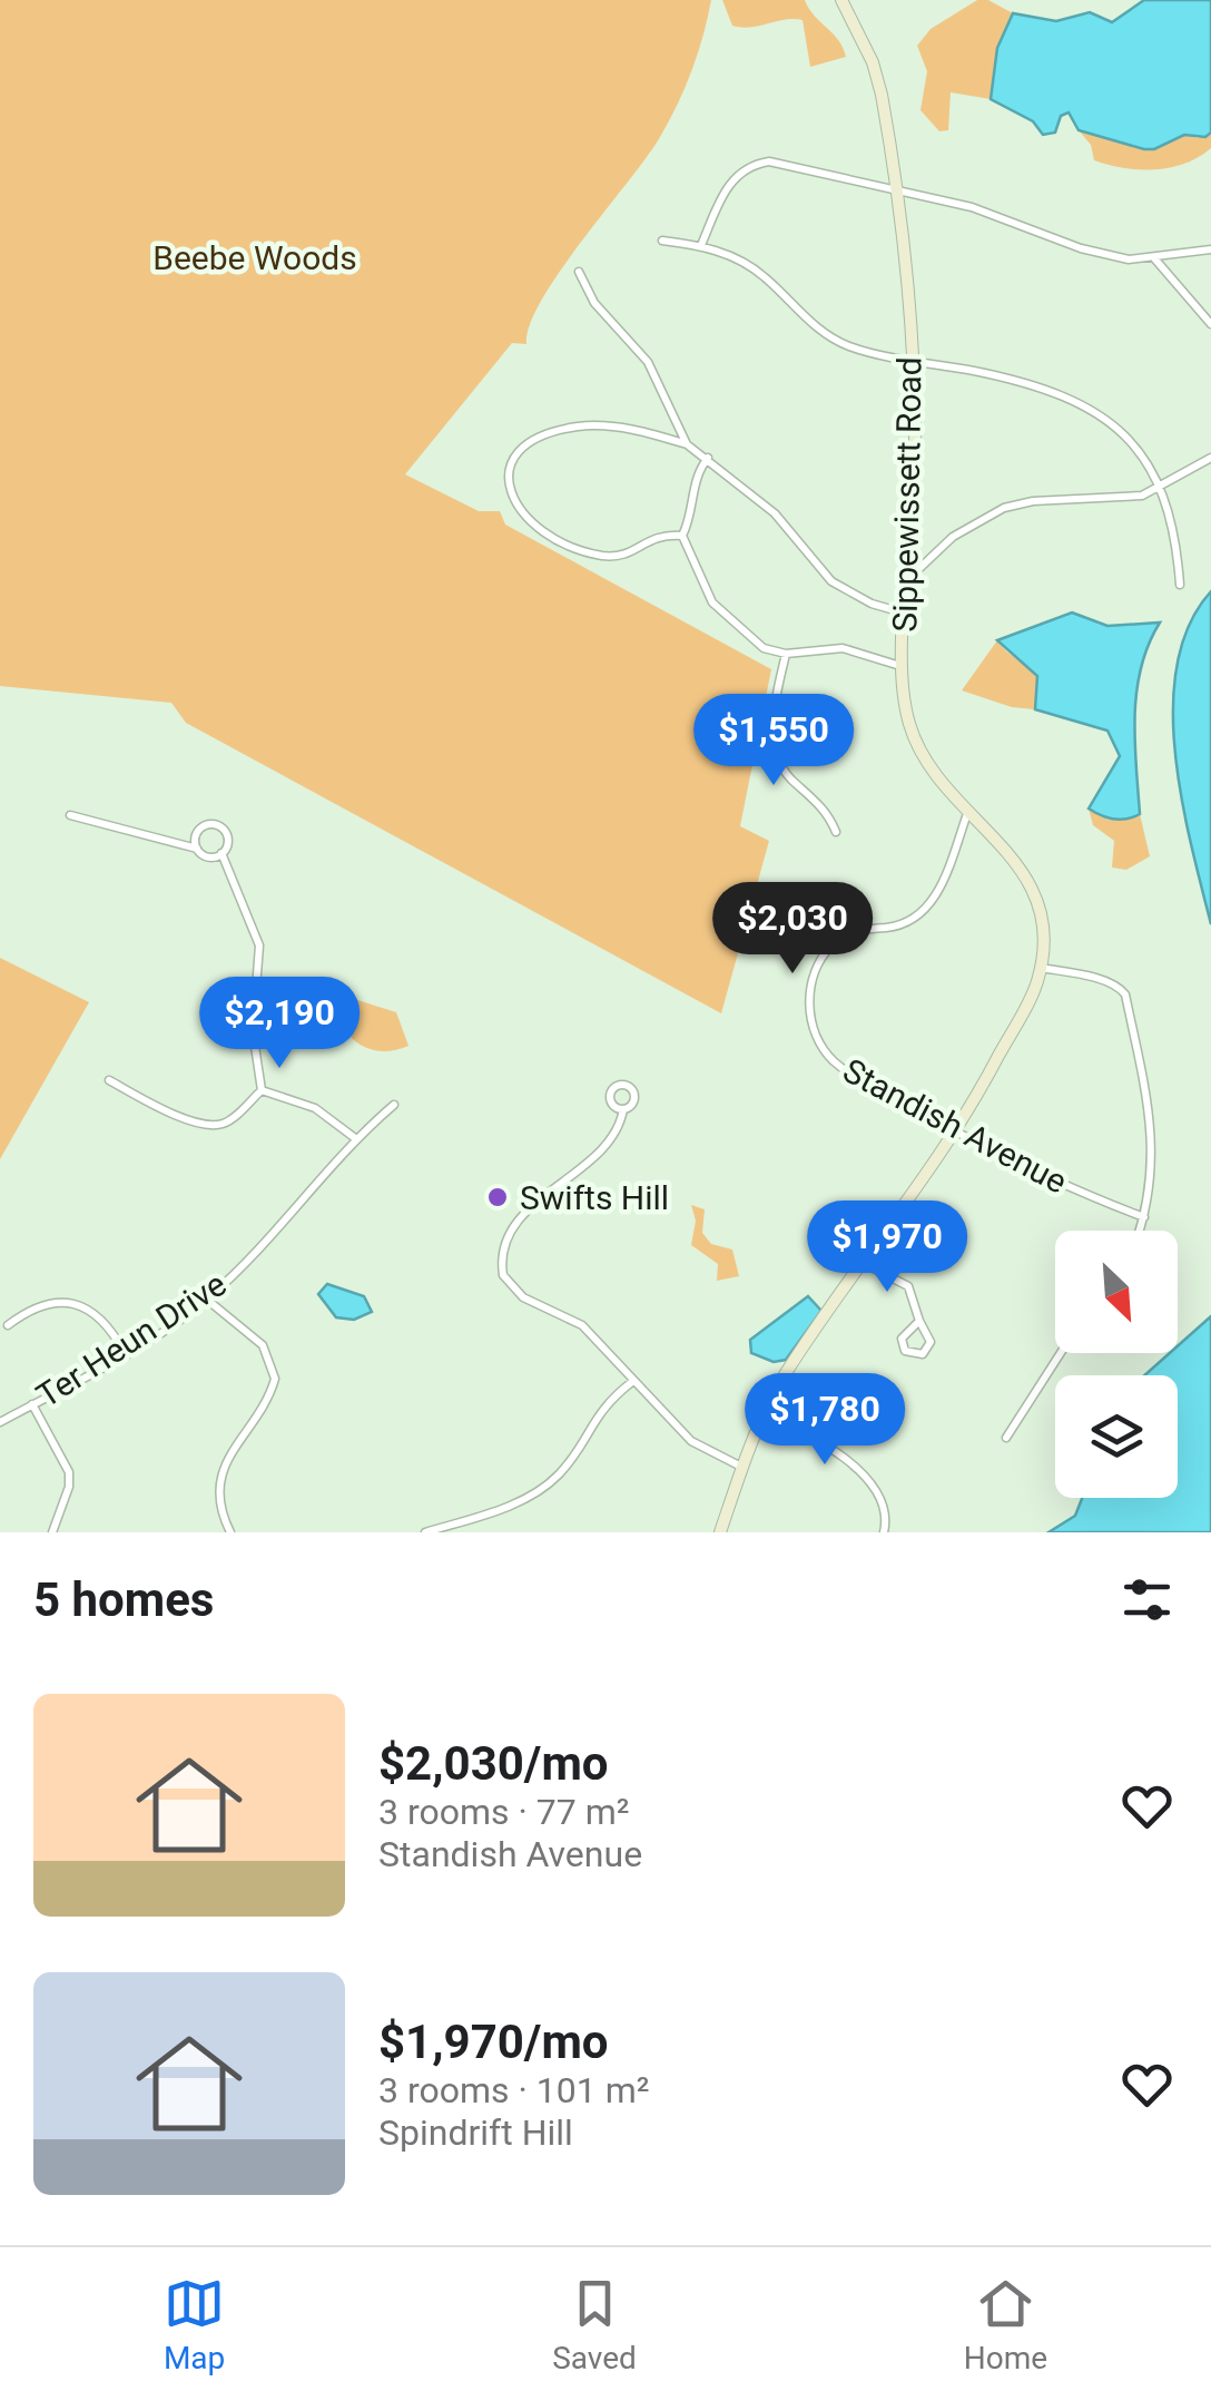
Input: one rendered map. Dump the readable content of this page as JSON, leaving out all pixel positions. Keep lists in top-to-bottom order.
{
  "streets": {
    "main road": ["Sippewissett Road"],
    "street": ["Standish Avenue", "Ter Heun Drive"]
  },
  "crossings": [
    ["Sippewissett Road", "Standish Avenue"]
  ],
  "parks": ["Beebe Woods"],
  "places": ["Swifts Hill"],
  "north": "bottom right",
  "page": {
    "price": [
      "$1,550",
      "$2,030",
      "$2,190",
      "$1,970",
      "$1,780"
    ],
    "heading": "5 homes",
    "list": [
      {
        "name": "$2,030/mo",
        "note": "3 rooms · 77 m² · Standish Avenue"
      },
      {
        "name": "$1,970/mo",
        "note": "3 rooms · 101 m² · Spindrift Hill"
      }
    ],
    "tabs": ["Map", "Saved", "Home"]
  }
}
